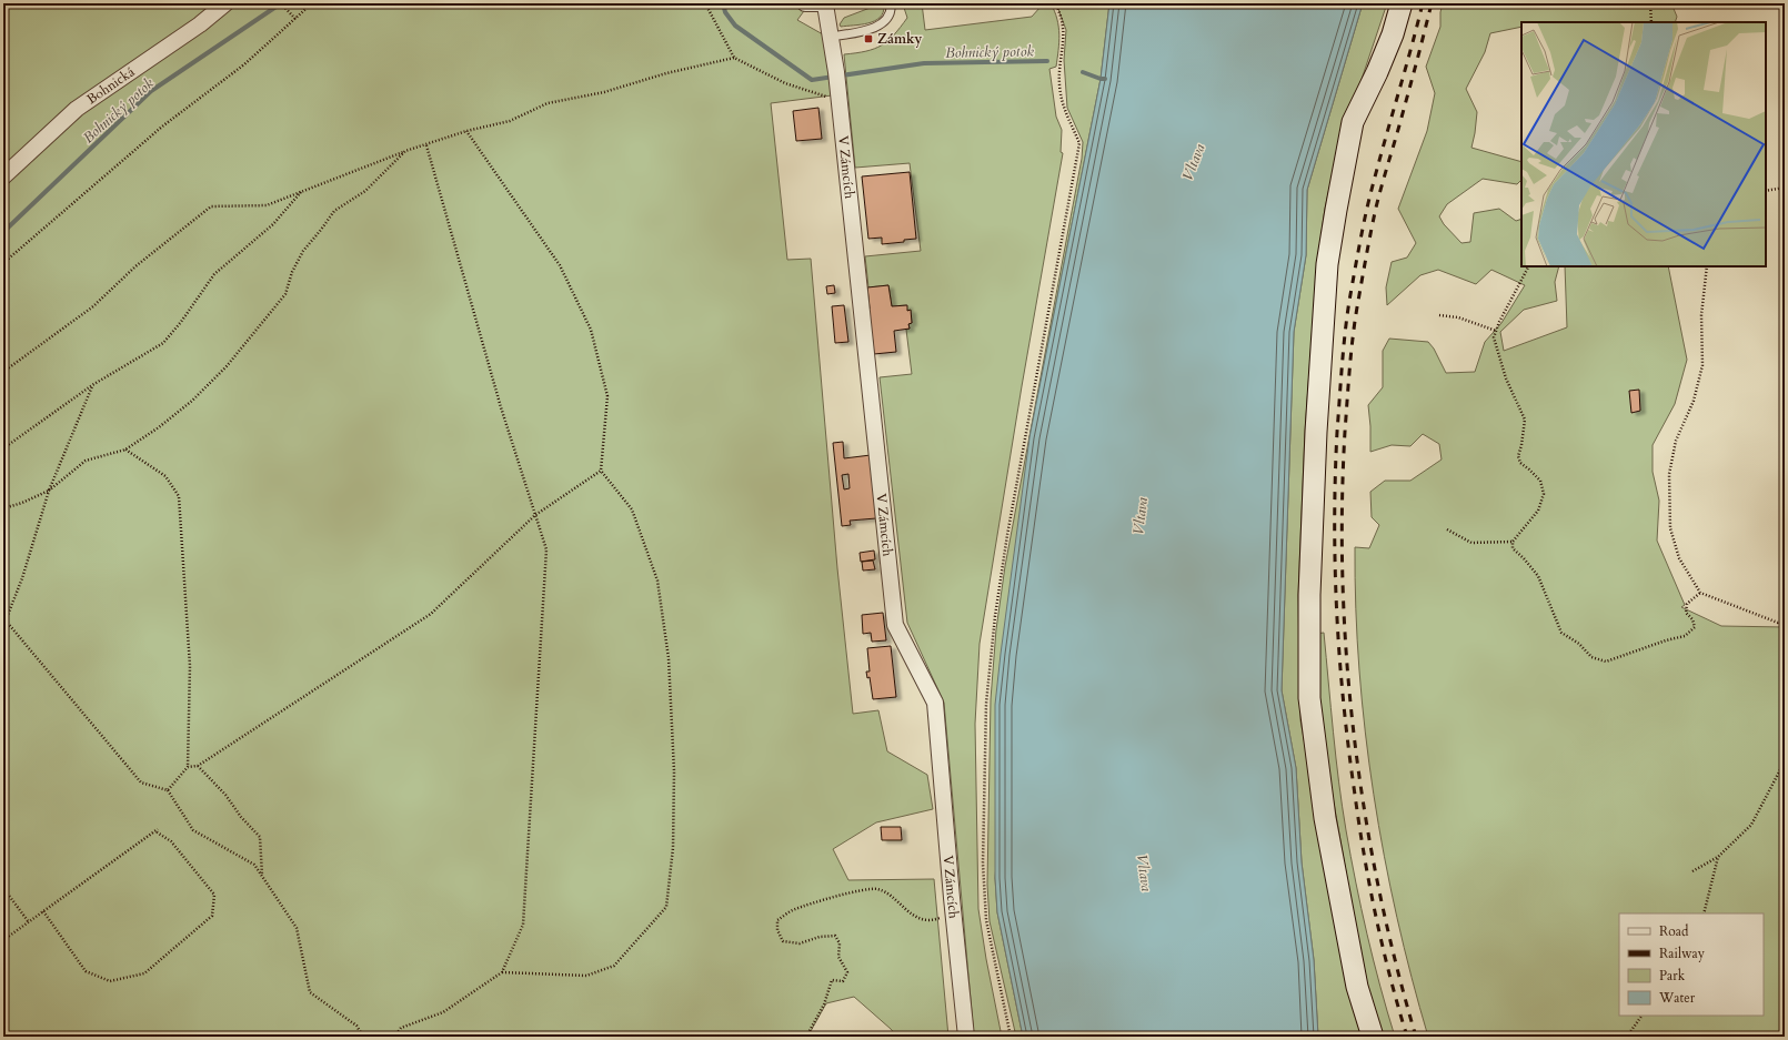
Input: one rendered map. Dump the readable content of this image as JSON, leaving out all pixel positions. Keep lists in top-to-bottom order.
{
  "streets": {
    "street": ["Bohnická", "V Zámcích"]
  },
  "water": ["Bohnický potok", "Vltava"],
  "places": {
    "transit": ["Zámky"]
  },
  "legend": [
    "Road",
    "Railway",
    "Park",
    "Water"
  ]
}
